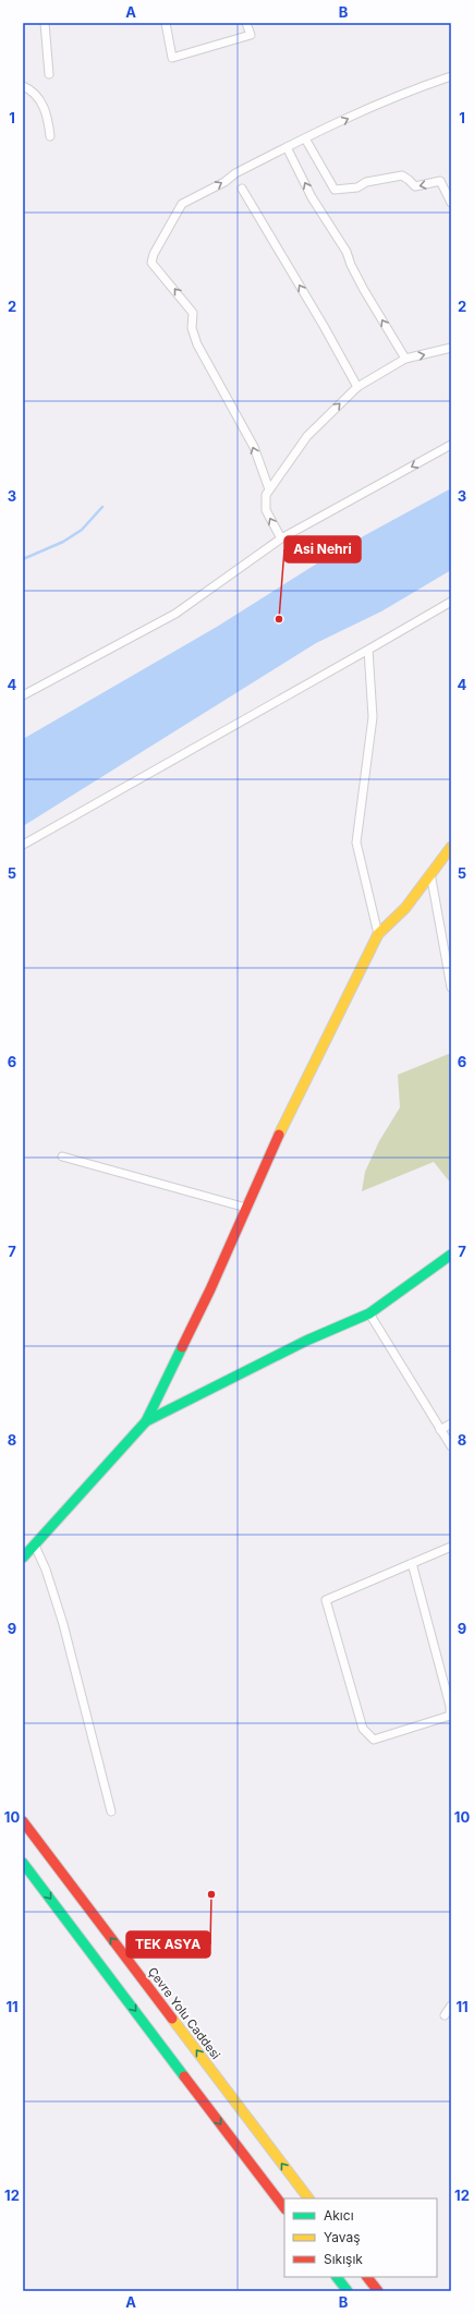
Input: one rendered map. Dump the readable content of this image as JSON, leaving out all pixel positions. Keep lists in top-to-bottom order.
{
  "streets": {
    "main road": ["Çevre Yolu Caddesi"]
  },
  "places": ["Asi Nehri", "TEK ASYA"],
  "legend": ["Akıcı", "Yavaş", "Sıkışık"],
  "grid": {
    "columns": ["A", "B"],
    "rows": [
      "1",
      "2",
      "3",
      "4",
      "5",
      "6",
      "7",
      "8",
      "9",
      "10",
      "11",
      "12"
    ]
  }
}
